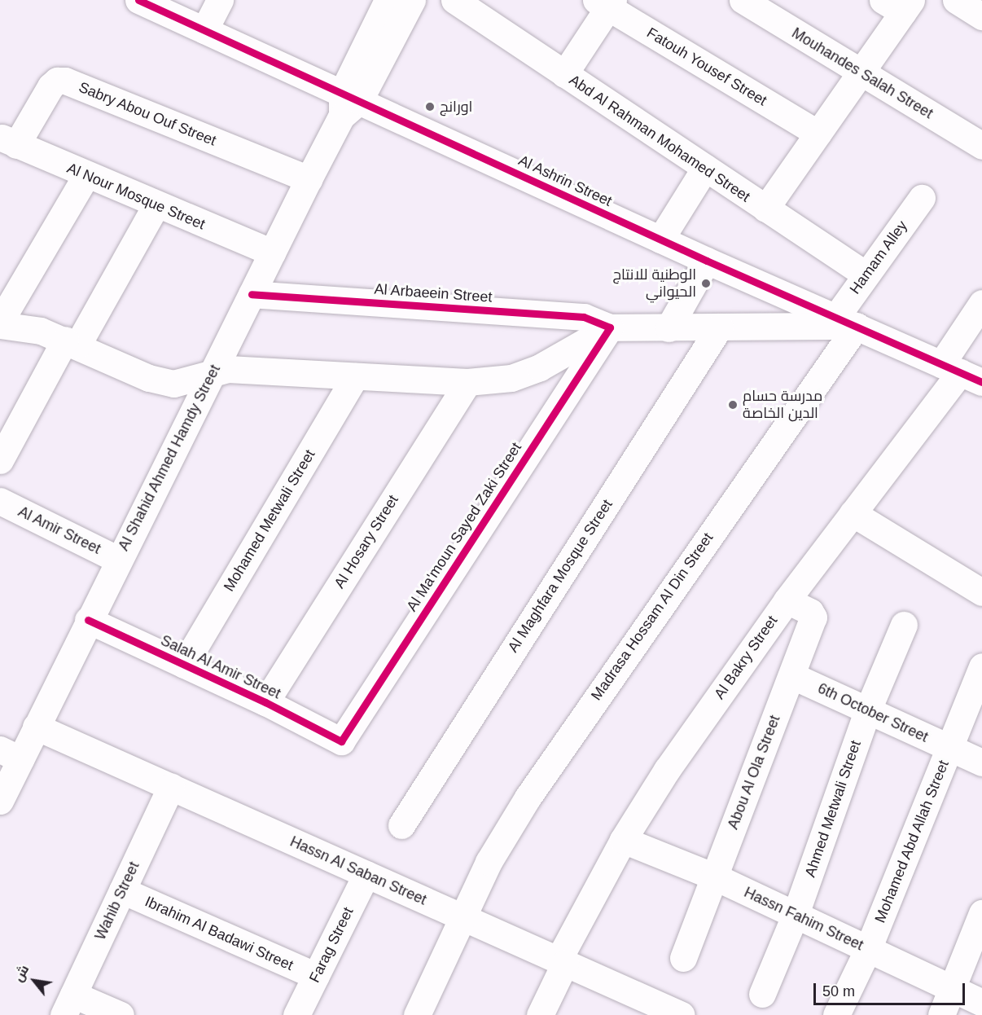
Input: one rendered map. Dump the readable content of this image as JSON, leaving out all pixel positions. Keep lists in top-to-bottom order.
{
  "streets": {
    "street": [
      "Fatouh Yousef Street",
      "Mouhandes Salah Street",
      "Sabry Abou Ouf Street",
      "Abd Al Rahman Mohamed Street",
      "Al Ashrin Street",
      "Al Nour Mosque Street",
      "Hamam Alley",
      "Al Arbaeein Street",
      "Al Shahid Ahmed Hamdy Street",
      "Mohamed Metwali Street",
      "Al Ma'moun Sayed Zaki Street",
      "Al Amir Street",
      "Al Hosary Street",
      "Al Maghfara Mosque Street",
      "Madrasa Hossam Al Din Street",
      "Al Bakry Street",
      "Salah Al Amir Street",
      "6th October Street",
      "Abou Al Ola Street",
      "Ahmed Metwali Street",
      "Mohamed Abd Allah Street",
      "Hassn Al Saban Street",
      "Wahib Street",
      "Hassn Fahim Street",
      "Ibrahim Al Badawi Street",
      "Farag Street"
    ]
  },
  "crossings": [
    ["Sabry Abou Ouf Street", "Al Nour Mosque Street"],
    ["Sabry Abou Ouf Street", "Al Shahid Ahmed Hamdy Street"],
    ["Abd Al Rahman Mohamed Street", "Hamam Alley"],
    ["Al Ashrin Street", "Hamam Alley"],
    ["Al Ashrin Street", "Al Arbaeein Street"],
    ["Al Ashrin Street", "Al Shahid Ahmed Hamdy Street"],
    ["Al Ashrin Street", "Madrasa Hossam Al Din Street"],
    ["Al Ashrin Street", "Al Bakry Street"],
    ["Al Nour Mosque Street", "Al Shahid Ahmed Hamdy Street"],
    ["Hamam Alley", "Al Arbaeein Street"],
    ["Hamam Alley", "Madrasa Hossam Al Din Street"],
    ["Al Arbaeein Street", "Al Shahid Ahmed Hamdy Street"],
    ["Al Arbaeein Street", "Al Ma'moun Sayed Zaki Street"],
    ["Al Arbaeein Street", "Al Maghfara Mosque Street"],
    ["Al Arbaeein Street", "Madrasa Hossam Al Din Street"],
    ["Al Shahid Ahmed Hamdy Street", "Al Amir Street"],
    ["Al Shahid Ahmed Hamdy Street", "Salah Al Amir Street"],
    ["Al Shahid Ahmed Hamdy Street", "Hassn Al Saban Street"],
    ["Mohamed Metwali Street", "Salah Al Amir Street"],
    ["Al Ma'moun Sayed Zaki Street", "Salah Al Amir Street"],
    ["Al Hosary Street", "Salah Al Amir Street"],
    ["Madrasa Hossam Al Din Street", "Hassn Al Saban Street"],
    ["Al Bakry Street", "Abou Al Ola Street"],
    ["Al Bakry Street", "Hassn Al Saban Street"],
    ["Al Bakry Street", "Hassn Fahim Street"],
    ["6th October Street", "Abou Al Ola Street"],
    ["6th October Street", "Ahmed Metwali Street"],
    ["6th October Street", "Mohamed Abd Allah Street"],
    ["Abou Al Ola Street", "Hassn Fahim Street"],
    ["Ahmed Metwali Street", "Hassn Fahim Street"],
    ["Mohamed Abd Allah Street", "Hassn Fahim Street"],
    ["Hassn Al Saban Street", "Wahib Street"],
    ["Hassn Al Saban Street", "Farag Street"],
    ["Wahib Street", "Ibrahim Al Badawi Street"],
    ["Ibrahim Al Badawi Street", "Farag Street"]
  ],
  "places": ["اورانج", "الوطنية للانتاج الحيواني", "مدرسة حسام الدين الخاصة"],
  "scale_bar": "50 m",
  "north": "top left"
}
